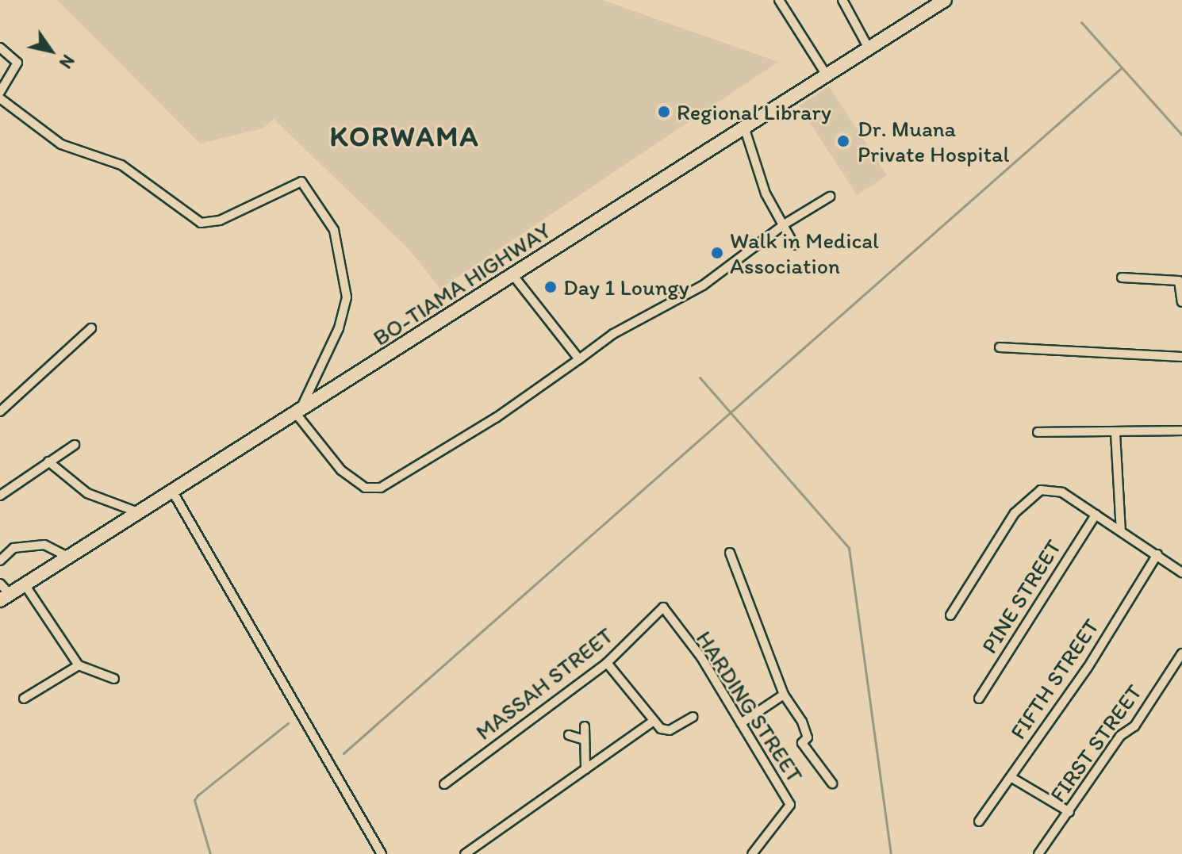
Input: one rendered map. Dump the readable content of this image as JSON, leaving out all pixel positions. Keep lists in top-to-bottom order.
{
  "streets": {
    "highway": ["BO-TIAMA HIGHWAY"],
    "street": [
      "PINE STREET",
      "FIFTH STREET",
      "MASSAH STREET",
      "HARDING STREET",
      "FIRST STREET"
    ]
  },
  "crossings": [
    ["MASSAH STREET", "HARDING STREET"]
  ],
  "districts": ["KORWAMA"],
  "places": [
    "Regional Library",
    "Dr. Muana Private Hospital",
    "Walk in Medical Association",
    "Day 1 Loungy"
  ],
  "north": "bottom right"
}
